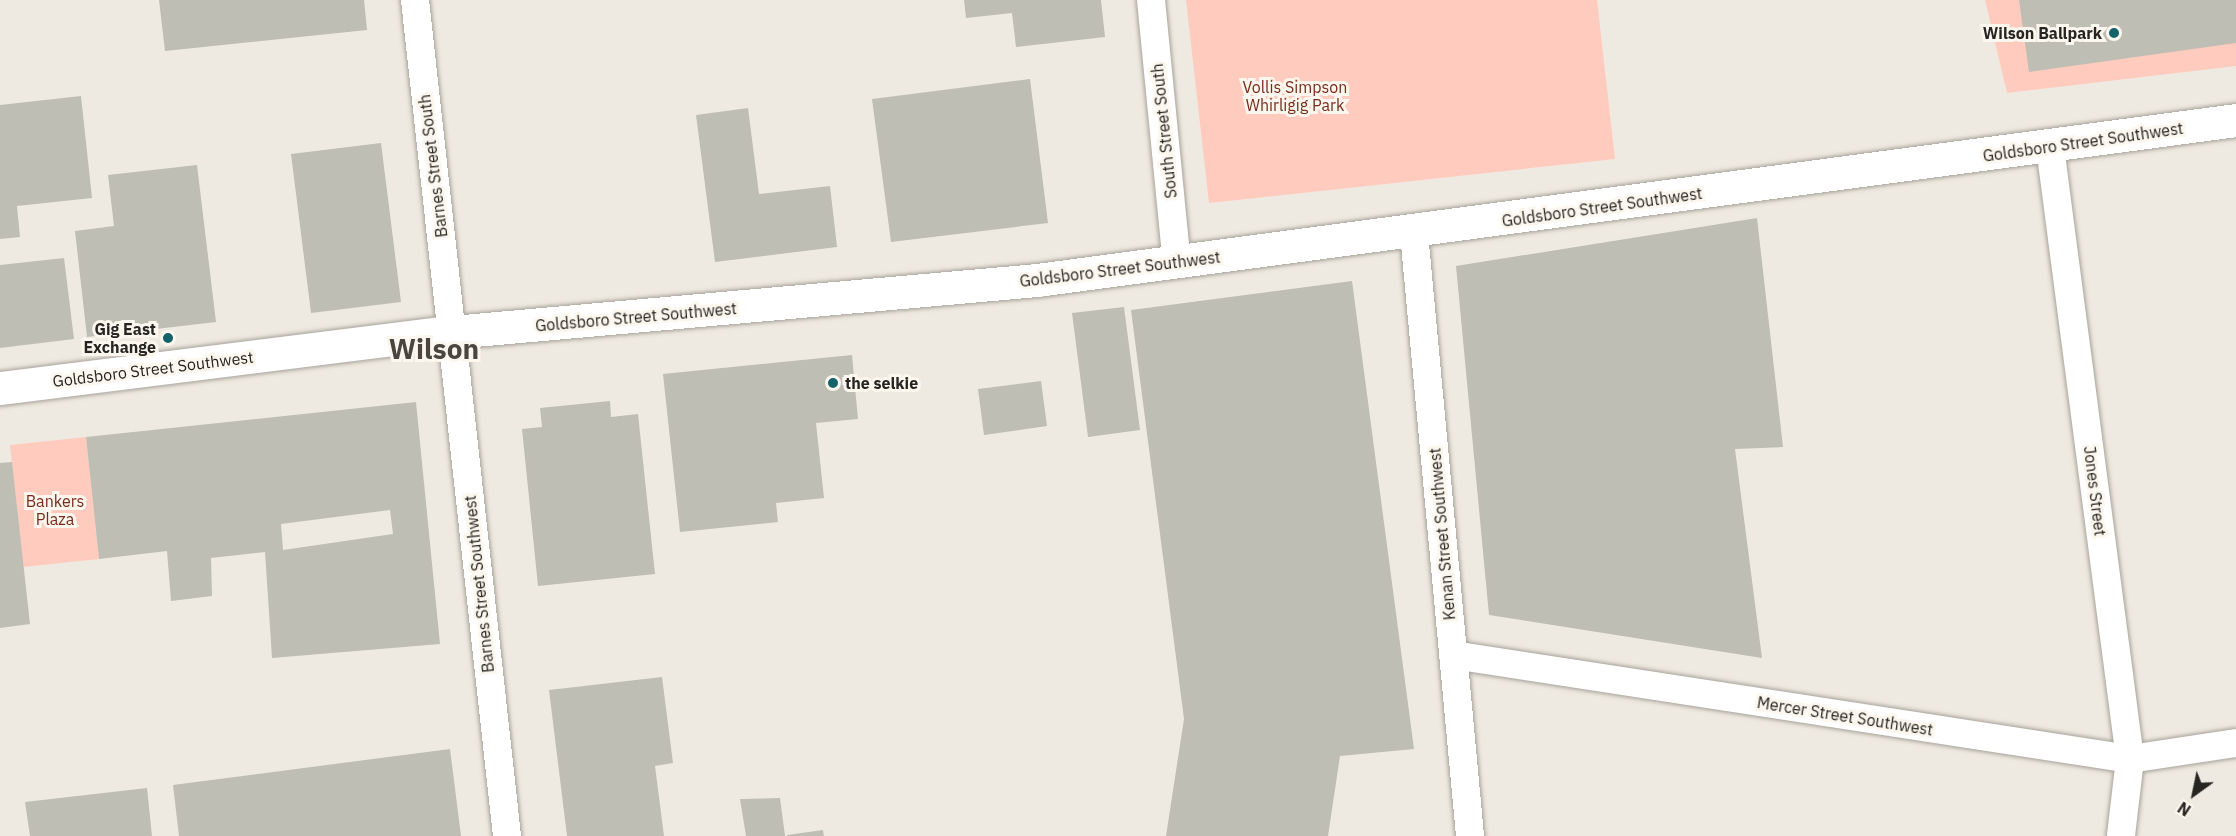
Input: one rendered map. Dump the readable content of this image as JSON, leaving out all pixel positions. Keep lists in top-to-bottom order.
{
  "streets": {
    "street": [
      "South Street South",
      "Goldsboro Street Southwest",
      "Barnes Street South",
      "Jones Street",
      "Kenan Street Southwest",
      "Barnes Street Southwest",
      "Mercer Street Southwest"
    ]
  },
  "crossings": [
    ["South Street South", "Goldsboro Street Southwest"],
    ["Goldsboro Street Southwest", "Barnes Street South"],
    ["Goldsboro Street Southwest", "Jones Street"],
    ["Goldsboro Street Southwest", "Kenan Street Southwest"],
    ["Goldsboro Street Southwest", "Barnes Street Southwest"],
    ["Barnes Street South", "Barnes Street Southwest"],
    ["Jones Street", "Mercer Street Southwest"],
    ["Kenan Street Southwest", "Mercer Street Southwest"]
  ],
  "districts": ["Wilson"],
  "parks": ["Vollis Simpson Whirligig Park", "Bankers Plaza"],
  "places": ["Wilson Ballpark", "Gig East Exchange", "the selkie"],
  "north": "bottom left"
}
